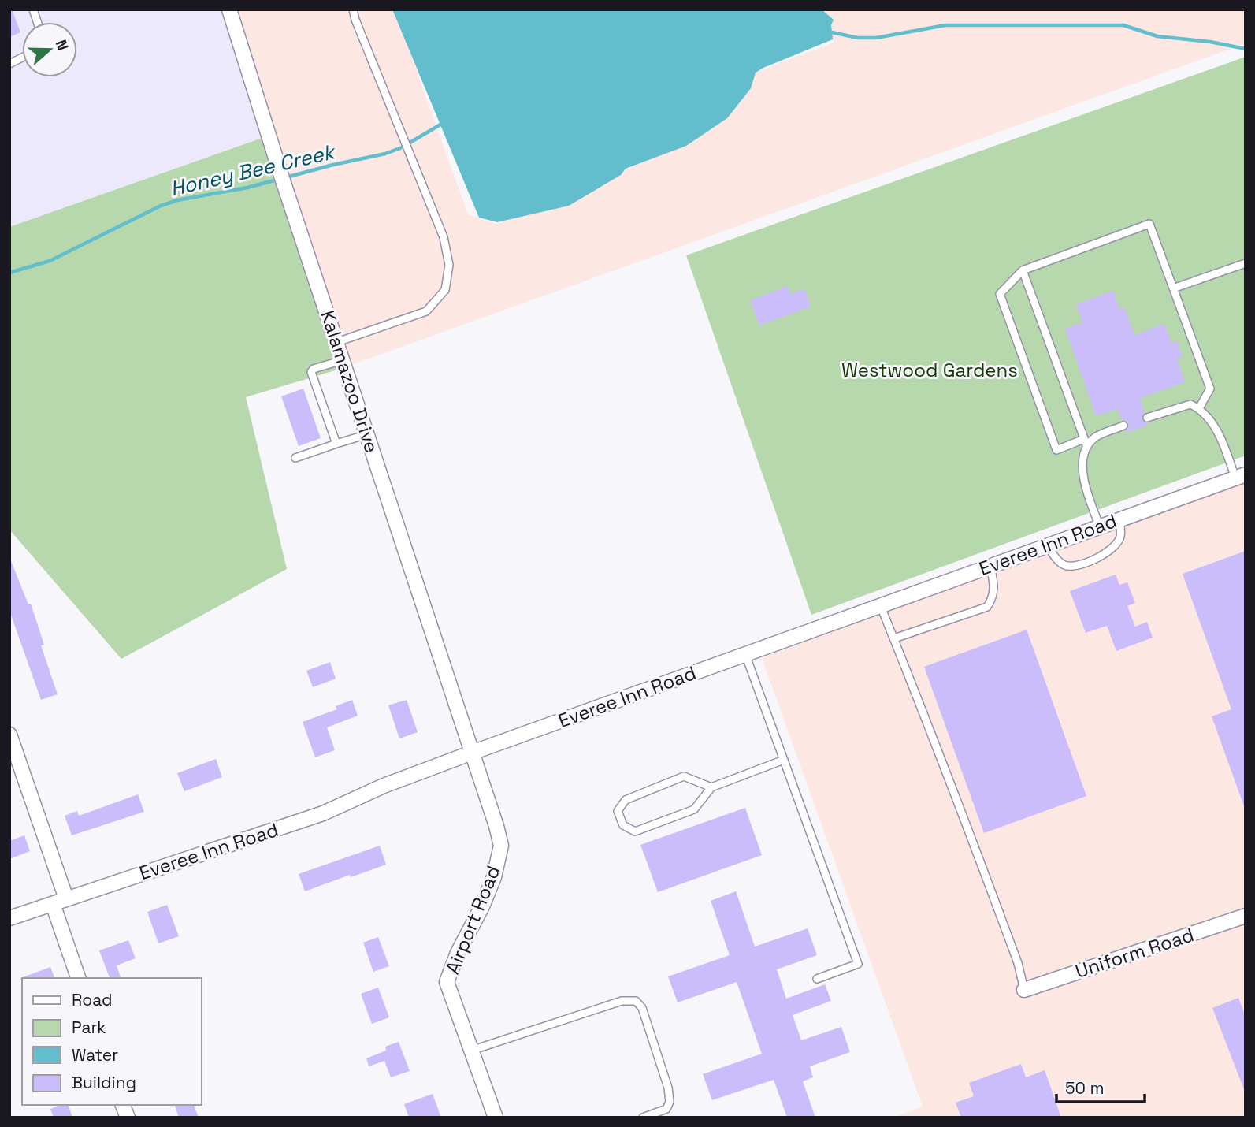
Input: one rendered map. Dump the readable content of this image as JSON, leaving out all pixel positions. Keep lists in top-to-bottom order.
{
  "streets": {
    "street": [
      "Kalamazoo Drive",
      "Everee Inn Road",
      "Airport Road",
      "Uniform Road"
    ]
  },
  "crossings": [
    ["Kalamazoo Drive", "Everee Inn Road"],
    ["Kalamazoo Drive", "Airport Road"],
    ["Everee Inn Road", "Airport Road"]
  ],
  "water": ["Honey Bee Creek"],
  "parks": ["Westwood Gardens"],
  "legend": [
    "Road",
    "Park",
    "Water",
    "Building"
  ],
  "scale_bar": "50 m",
  "north": "right"
}
